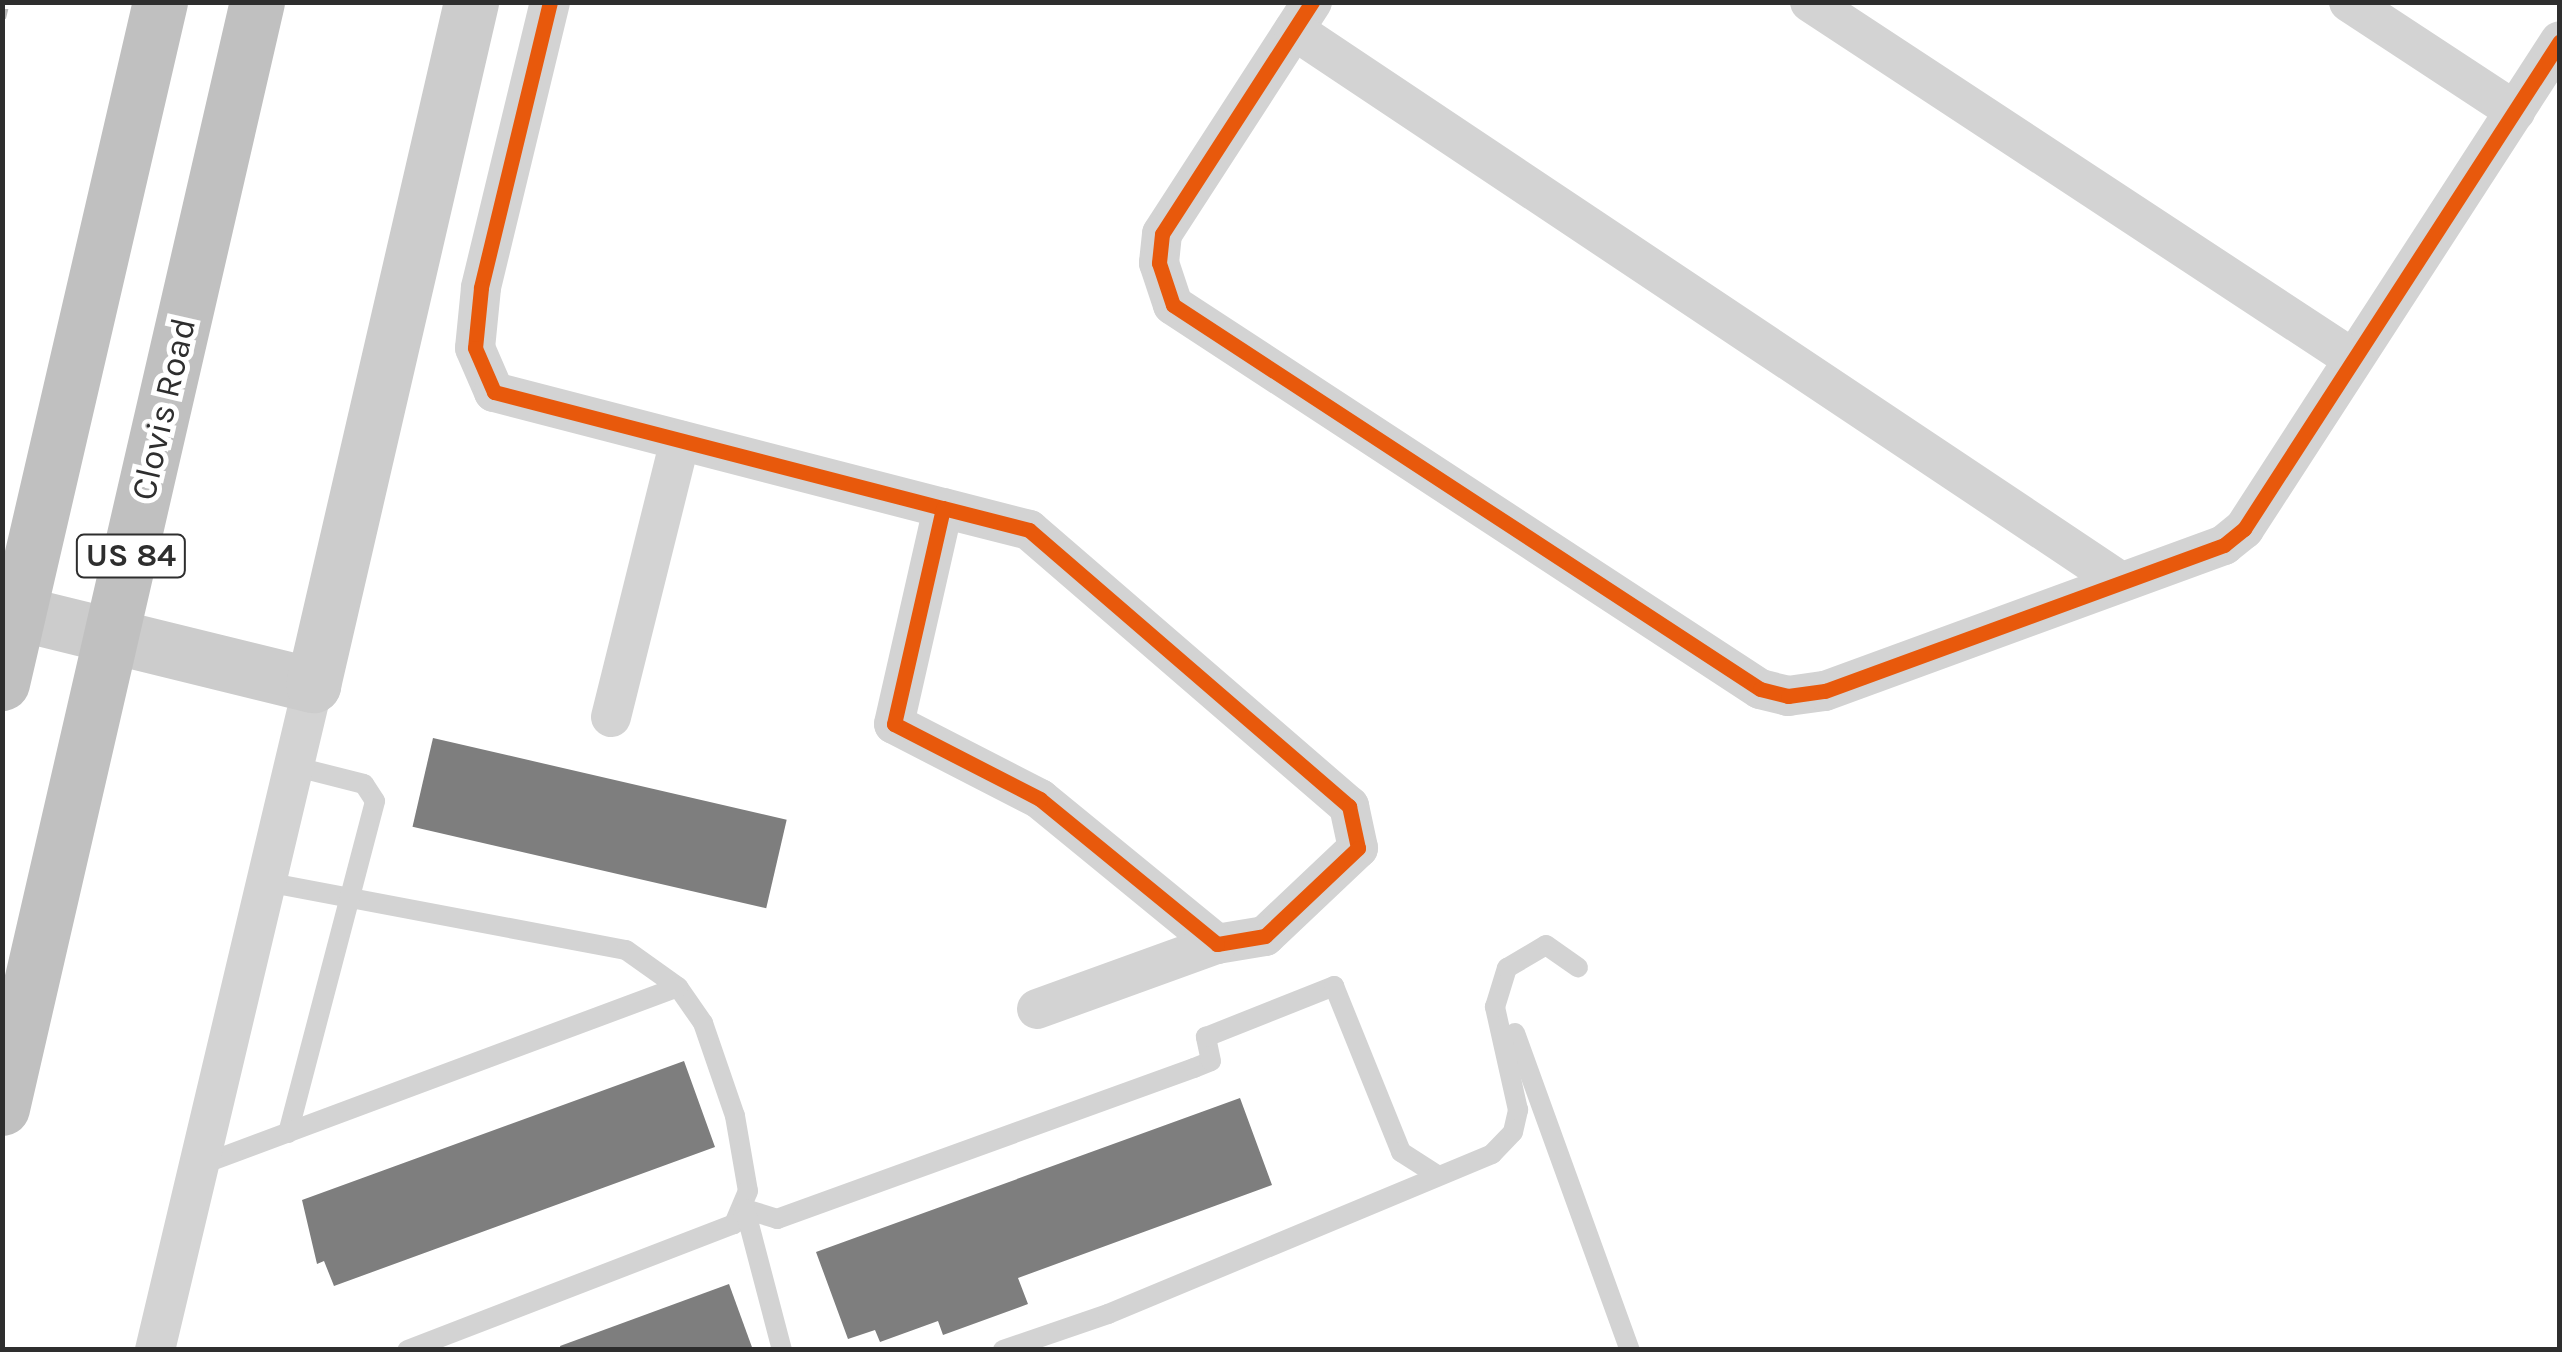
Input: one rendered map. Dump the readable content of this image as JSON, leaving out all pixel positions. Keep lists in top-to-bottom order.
{
  "streets": {
    "highway": ["Clovis Road", "US 84"]
  }
}
